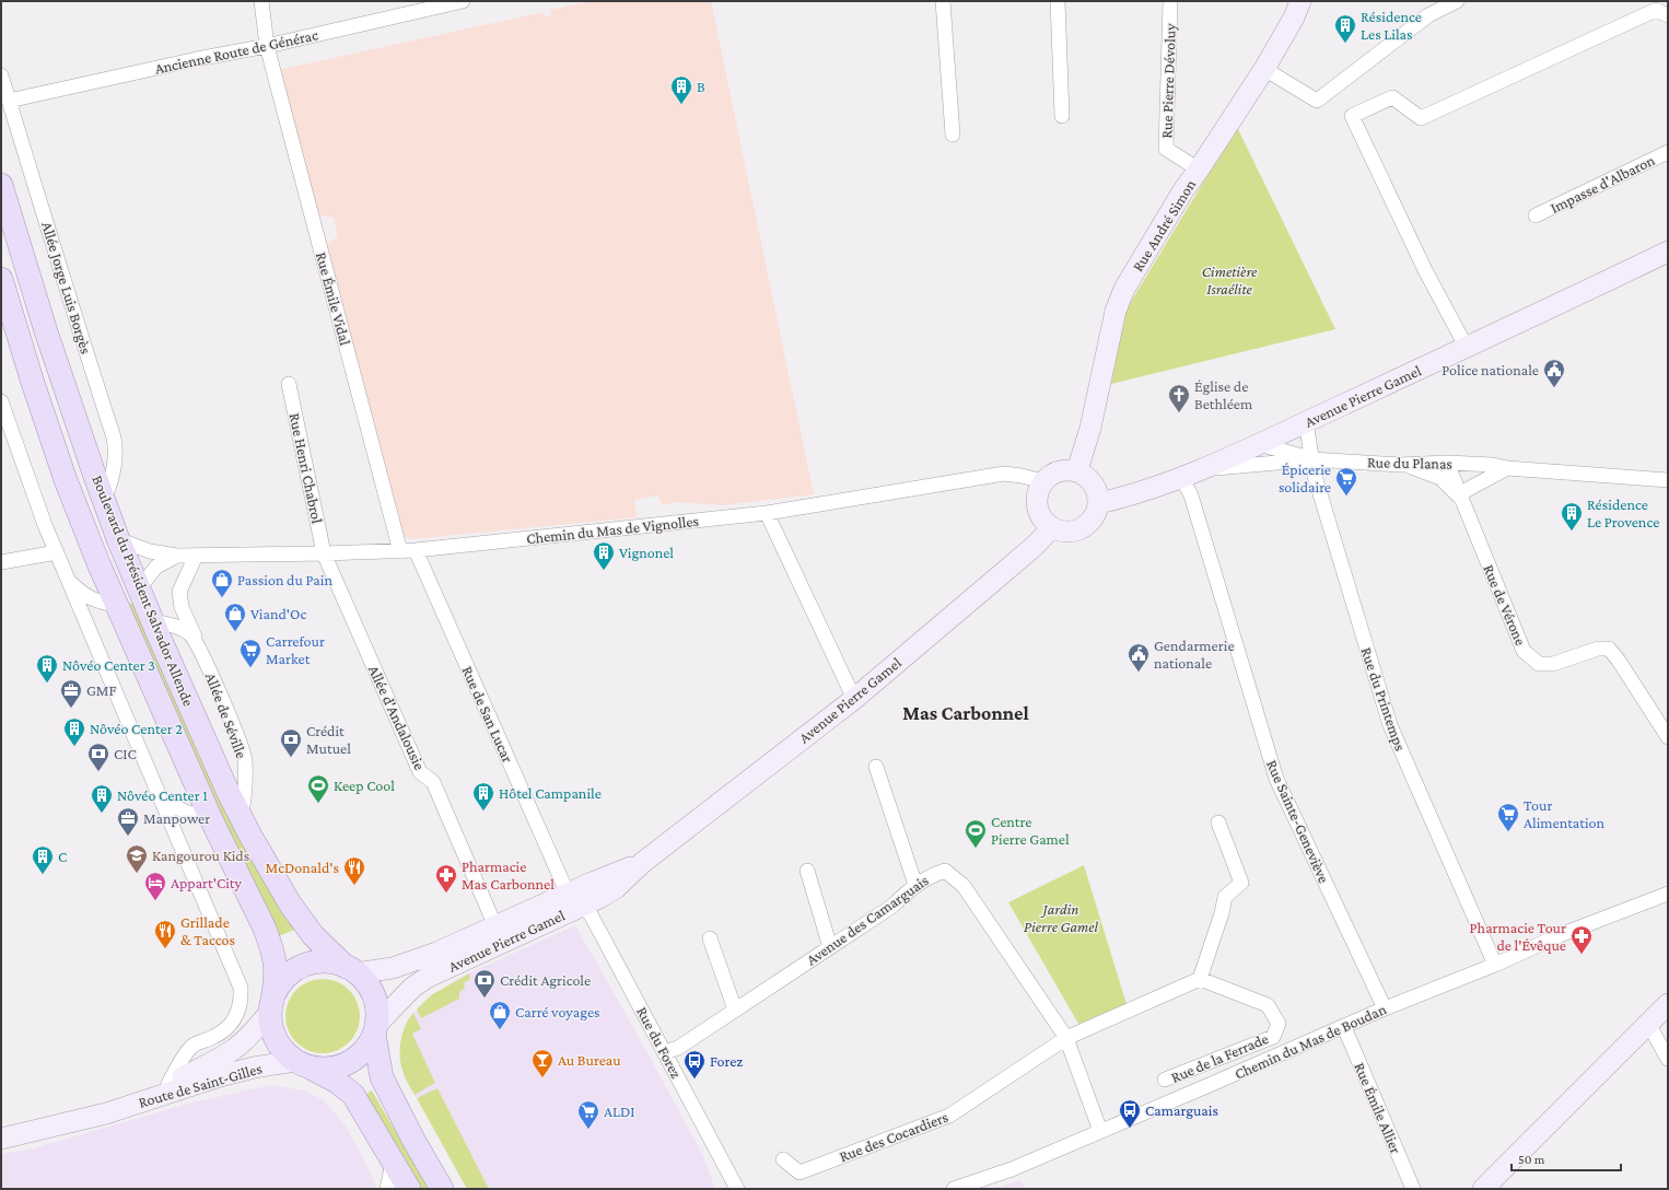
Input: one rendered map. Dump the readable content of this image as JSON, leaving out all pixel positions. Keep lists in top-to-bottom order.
{
  "streets": {
    "main road": ["Boulevard du Président Salvador Allende"],
    "street": [
      "Ancienne Route de Générac",
      "Rue Pierre Dévoluy",
      "Impasse d'Albaron",
      "Rue André Simon",
      "Allée Jorge Luis Borgès",
      "Rue Émile Vidal",
      "Avenue Pierre Gamel",
      "Rue du Planas",
      "Rue Henri Chabrol",
      "Chemin du Mas de Vignolles",
      "Rue de Vérone",
      "Rue du Printemps",
      "Rue de San Lucar",
      "Allée de Séville",
      "Allée d'Andalousie",
      "Rue Sainte-Geneviève",
      "Avenue des Camarguais",
      "Chemin du Mas de Boudan",
      "Rue du Forez",
      "Rue de la Ferrade",
      "Route de Saint-Gilles",
      "Rue Émile Allier",
      "Rue des Cocardiers"
    ]
  },
  "crossings": [
    ["Ancienne Route de Générac", "Allée Jorge Luis Borgès"],
    ["Ancienne Route de Générac", "Rue Émile Vidal"],
    ["Rue Pierre Dévoluy", "Rue André Simon"],
    ["Rue André Simon", "Avenue Pierre Gamel"],
    ["Rue André Simon", "Chemin du Mas de Vignolles"],
    ["Allée Jorge Luis Borgès", "Boulevard du Président Salvador Allende"],
    ["Rue Émile Vidal", "Chemin du Mas de Vignolles"],
    ["Avenue Pierre Gamel", "Rue du Planas"],
    ["Avenue Pierre Gamel", "Chemin du Mas de Vignolles"],
    ["Avenue Pierre Gamel", "Boulevard du Président Salvador Allende"],
    ["Avenue Pierre Gamel", "Rue du Printemps"],
    ["Avenue Pierre Gamel", "Rue de San Lucar"],
    ["Avenue Pierre Gamel", "Allée d'Andalousie"],
    ["Avenue Pierre Gamel", "Rue Sainte-Geneviève"],
    ["Avenue Pierre Gamel", "Rue du Forez"],
    ["Avenue Pierre Gamel", "Route de Saint-Gilles"],
    ["Rue du Planas", "Rue de Vérone"],
    ["Rue du Planas", "Rue du Printemps"],
    ["Rue Henri Chabrol", "Chemin du Mas de Vignolles"],
    ["Rue Henri Chabrol", "Allée d'Andalousie"],
    ["Chemin du Mas de Vignolles", "Boulevard du Président Salvador Allende"],
    ["Chemin du Mas de Vignolles", "Rue de San Lucar"],
    ["Chemin du Mas de Vignolles", "Allée de Séville"],
    ["Chemin du Mas de Vignolles", "Allée d'Andalousie"],
    ["Boulevard du Président Salvador Allende", "Allée de Séville"],
    ["Boulevard du Président Salvador Allende", "Route de Saint-Gilles"],
    ["Rue du Printemps", "Chemin du Mas de Boudan"],
    ["Rue de San Lucar", "Rue du Forez"],
    ["Rue Sainte-Geneviève", "Chemin du Mas de Boudan"],
    ["Avenue des Camarguais", "Chemin du Mas de Boudan"],
    ["Avenue des Camarguais", "Rue du Forez"],
    ["Avenue des Camarguais", "Rue des Cocardiers"],
    ["Chemin du Mas de Boudan", "Rue Émile Allier"]
  ],
  "districts": ["Mas Carbonnel"],
  "parks": ["Cimetière Israélite", "Jardin Pierre Gamel"],
  "places": {
    "building": [
      "Résidence Les Lilas",
      "B",
      "Résidence Le Provence",
      "Vignonel",
      "Nôvéo Center 3",
      "Nôvéo Center 2",
      "Hôtel Campanile",
      "Nôvéo Center 1",
      "C"
    ],
    "public building": ["Police nationale", "Gendarmerie nationale"],
    "church": ["Église de Bethléem"],
    "supermarket": [
      "Épicerie solidaire",
      "Carrefour Market",
      "Tour Alimentation",
      "ALDI"
    ],
    "shop": ["Passion du Pain", "Viand'Oc", "Carré voyages"],
    "office": ["GMF", "Manpower"],
    "bank": ["Crédit Mutuel", "CIC", "Crédit Agricole"],
    "sports": ["Keep Cool", "Centre Pierre Gamel"],
    "school or university": ["Kangourou Kids"],
    "restaurant": ["McDonald's", "Grillade & Taccos"],
    "pharmacy": ["Pharmacie Mas Carbonnel", "Pharmacie Tour de l'Évêque"],
    "hotel": ["Appart'City"],
    "bar": ["Au Bureau"],
    "bus stop": ["Forez", "Camarguais"]
  },
  "scale_bar": "50 m"
}
